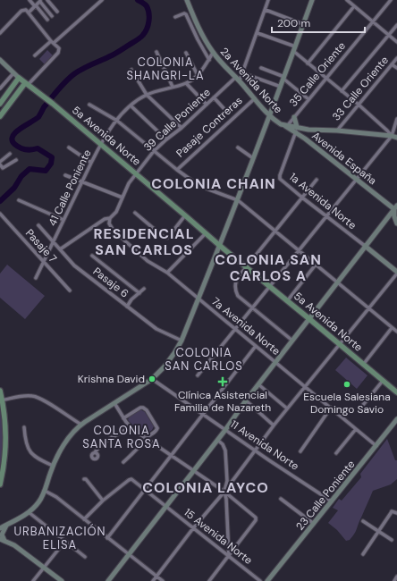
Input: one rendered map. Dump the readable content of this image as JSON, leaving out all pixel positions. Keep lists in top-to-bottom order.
{
  "streets": {
    "main road": ["5a Avenida Norte"],
    "street": [
      "35 Calle Oriente",
      "2a Avenida Norte",
      "33 Calle Oriente",
      "39 Calle Poniente",
      "Pasaje Contreras",
      "Avenida España",
      "41 Calle Poniente",
      "1a Avenida Norte",
      "Pasaje 7",
      "Pasaje 6",
      "7a Avenida Norte",
      "11 Avenida Norte",
      "23 Calle Poniente",
      "15 Avenida Norte"
    ]
  },
  "crossings": [
    ["35 Calle Oriente", "Avenida España"],
    ["2a Avenida Norte", "39 Calle Poniente"],
    ["2a Avenida Norte", "Pasaje Contreras"],
    ["2a Avenida Norte", "Avenida España"],
    ["2a Avenida Norte", "41 Calle Poniente"],
    ["39 Calle Poniente", "5a Avenida Norte"],
    ["39 Calle Poniente", "Pasaje 6"],
    ["39 Calle Poniente", "7a Avenida Norte"],
    ["5a Avenida Norte", "41 Calle Poniente"],
    ["Avenida España", "1a Avenida Norte"],
    ["41 Calle Poniente", "Pasaje 7"],
    ["41 Calle Poniente", "Pasaje 6"],
    ["7a Avenida Norte", "23 Calle Poniente"],
    ["11 Avenida Norte", "23 Calle Poniente"]
  ],
  "districts": [
    "COLONIA SHANGRI-LA",
    "COLONIA CHAIN",
    "RESIDENCIAL SAN CARLOS",
    "COLONIA SAN CARLOS A",
    "COLONIA SAN CARLOS",
    "COLONIA SANTA ROSA",
    "COLONIA LAYCO",
    "URBANIZACIÓN ELISA"
  ],
  "places": {
    "other": ["Krishna David", "Escuela Salesiana Domingo Savio"],
    "health": ["Clínica Asistencial Familia de Nazareth"]
  },
  "scale_bar": "200 m"
}
